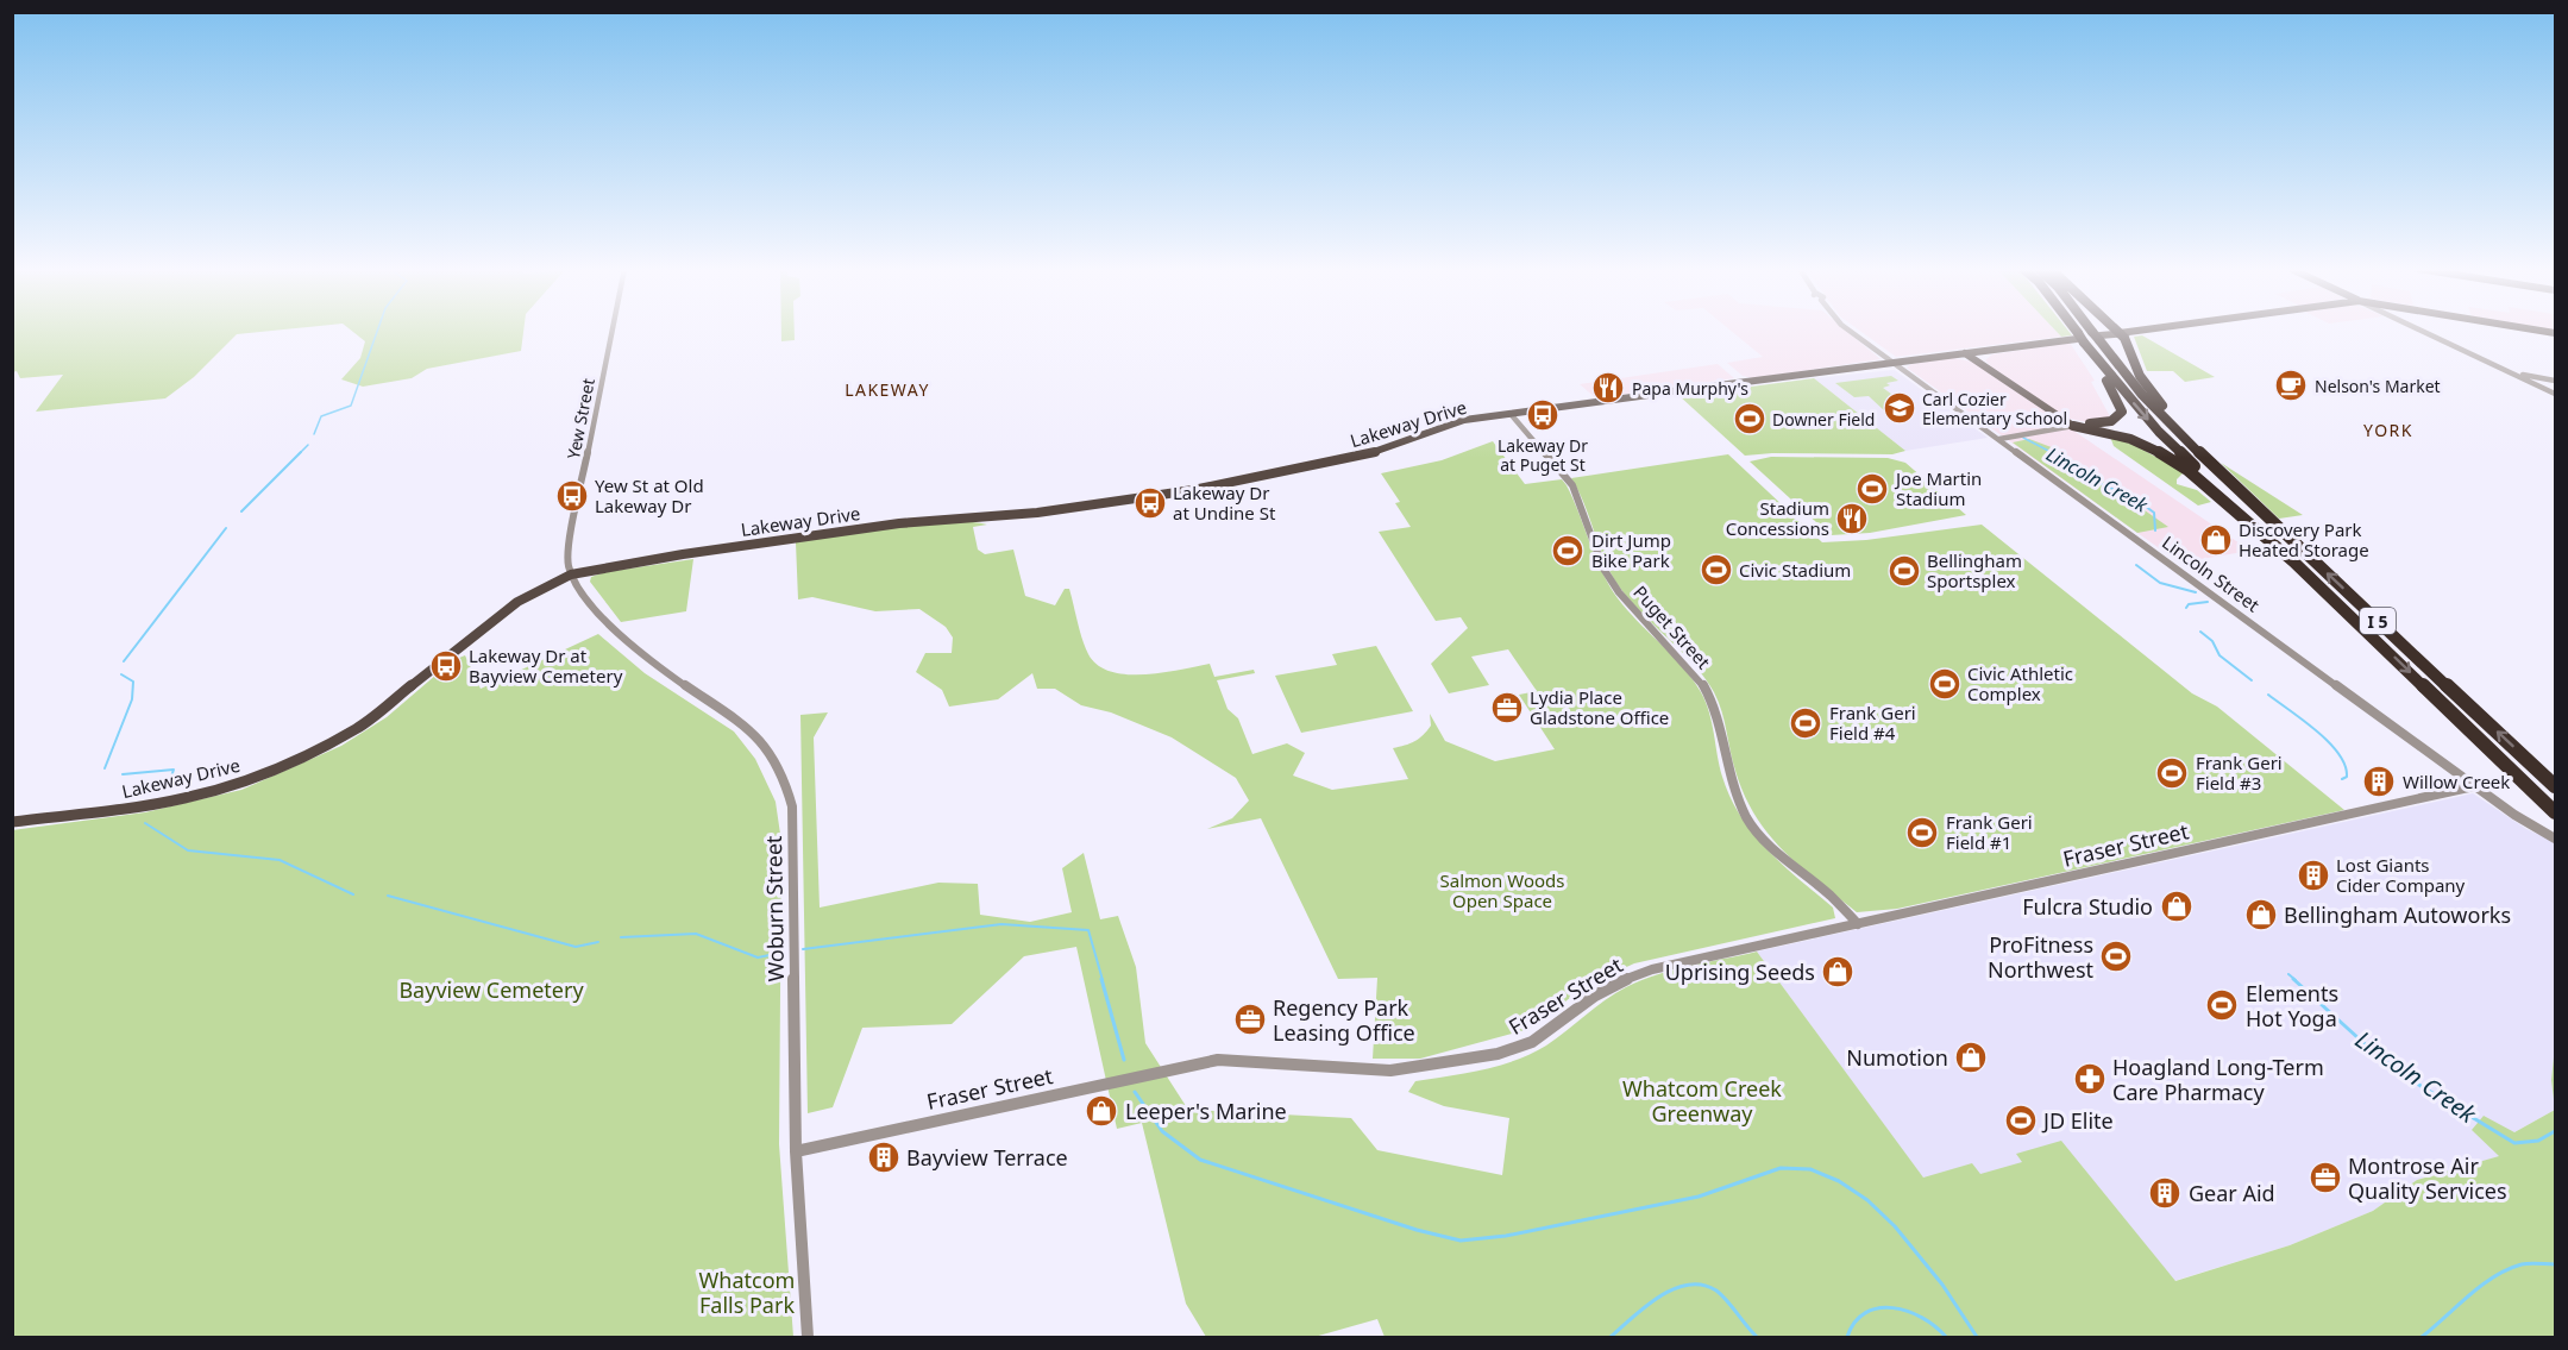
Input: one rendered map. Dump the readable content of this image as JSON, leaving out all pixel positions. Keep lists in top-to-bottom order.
{
  "streets": {
    "highway": ["I 5"],
    "main road": ["Lakeway Drive"],
    "street": [
      "Yew Street",
      "Lincoln Street",
      "Puget Street",
      "Fraser Street",
      "Woburn Street"
    ]
  },
  "crossings": [
    ["Yew Street", "Lakeway Drive"],
    ["Yew Street", "Woburn Street"],
    ["Lakeway Drive", "Lincoln Street"],
    ["Lakeway Drive", "I 5"],
    ["Lakeway Drive", "Puget Street"],
    ["Lakeway Drive", "Woburn Street"],
    ["Lincoln Street", "Fraser Street"],
    ["Puget Street", "Fraser Street"],
    ["Fraser Street", "Woburn Street"]
  ],
  "districts": ["LAKEWAY", "YORK"],
  "water": ["Lincoln Creek"],
  "parks": [
    "Salmon Woods Open Space",
    "Bayview Cemetery",
    "Whatcom Creek Greenway",
    "Whatcom Falls Park"
  ],
  "places": {
    "cafe": ["Nelson's Market"],
    "restaurant": ["Papa Murphy's", "Stadium Concessions"],
    "school or university": ["Carl Cozier Elementary School"],
    "bus stop": [
      "Lakeway Dr at Puget St",
      "Yew St at Old Lakeway Dr",
      "Lakeway Dr at Undine St",
      "Lakeway Dr at Bayview Cemetery"
    ],
    "sports": [
      "Downer Field",
      "Joe Martin Stadium",
      "Dirt Jump Bike Park",
      "Civic Stadium",
      "Bellingham Sportsplex",
      "Civic Athletic Complex",
      "Frank Geri Field #4",
      "Frank Geri Field #3",
      "Frank Geri Field #1",
      "ProFitness Northwest",
      "Elements Hot Yoga",
      "JD Elite"
    ],
    "shop": [
      "Discovery Park Heated Storage",
      "Fulcra Studio",
      "Bellingham Autoworks",
      "Uprising Seeds",
      "Numotion",
      "Leeper's Marine"
    ],
    "office": ["Lydia Place Gladstone Office", "Regency Park Leasing Office", "Montrose Air Quality Services"],
    "building": [
      "Willow Creek",
      "Lost Giants Cider Company",
      "Bayview Terrace",
      "Gear Aid"
    ],
    "pharmacy": ["Hoagland Long-Term Care Pharmacy"]
  }
}
